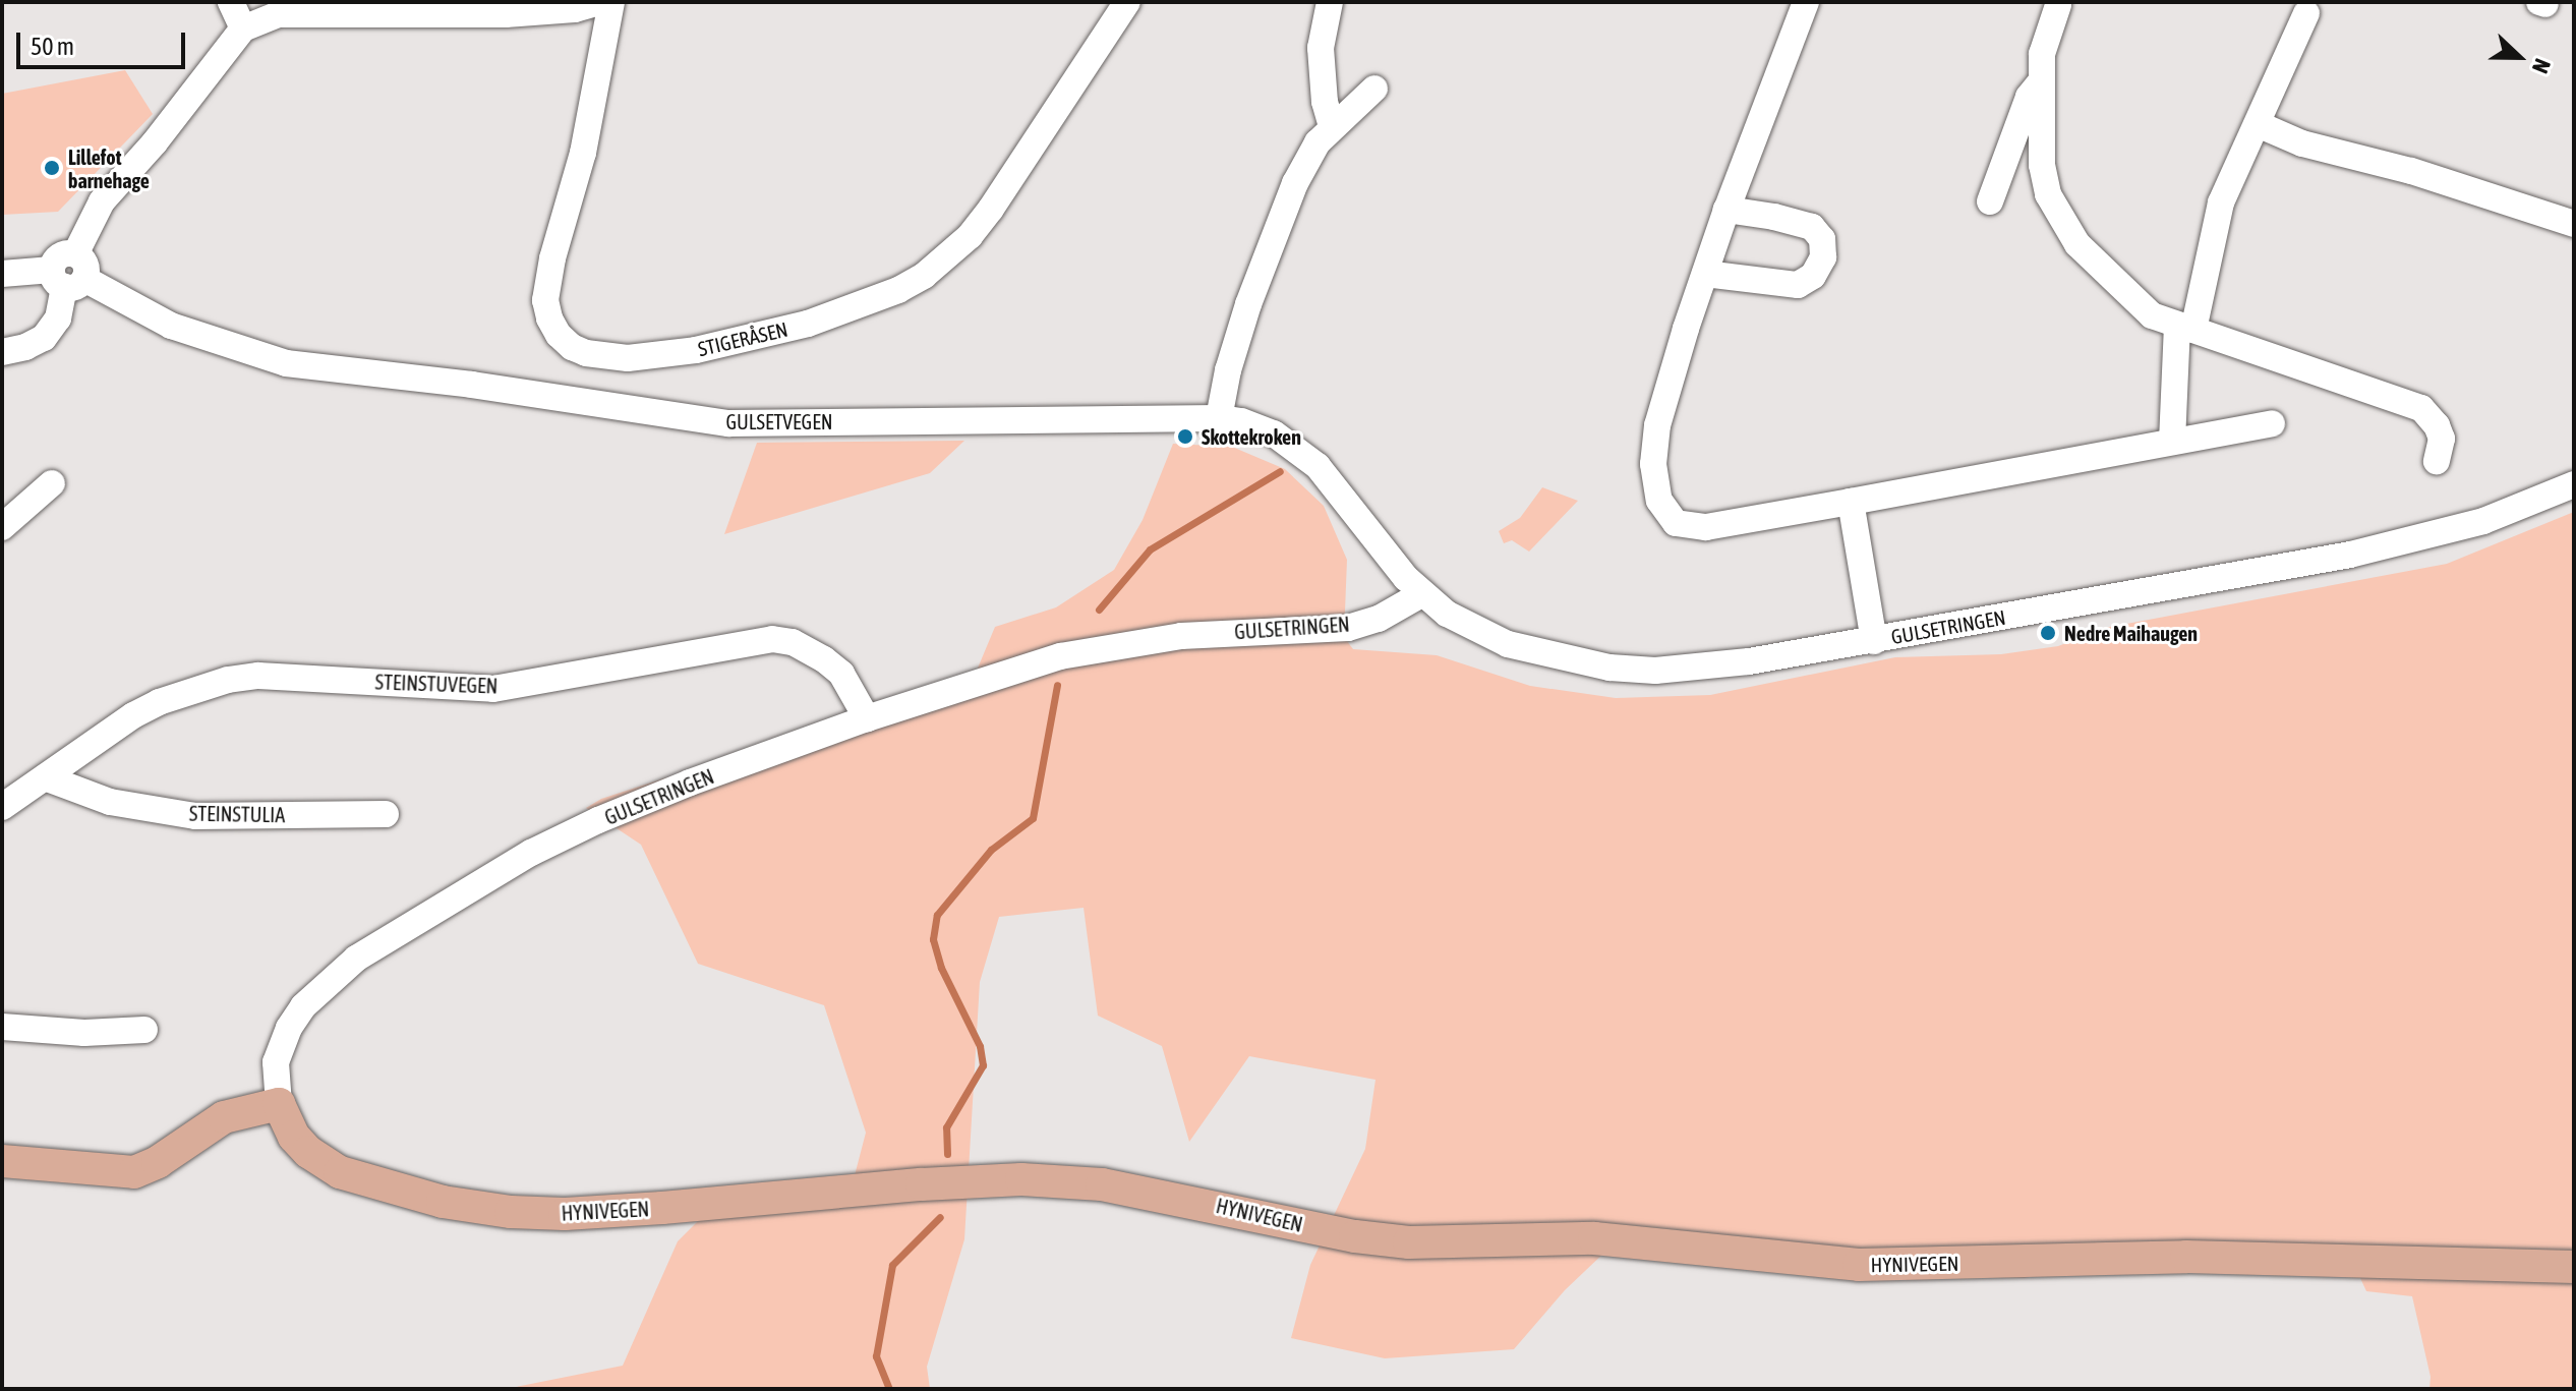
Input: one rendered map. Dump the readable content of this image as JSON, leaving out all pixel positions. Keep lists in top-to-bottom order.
{
  "streets": {
    "main road": ["HYNIVEGEN"],
    "street": [
      "STIGERÅSEN",
      "GULSETVEGEN",
      "GULSETRINGEN",
      "STEINSTUVEGEN",
      "STEINSTULIA"
    ]
  },
  "crossings": [
    ["GULSETVEGEN", "GULSETRINGEN"],
    ["GULSETRINGEN", "STEINSTUVEGEN"],
    ["GULSETRINGEN", "HYNIVEGEN"],
    ["STEINSTUVEGEN", "STEINSTULIA"]
  ],
  "places": ["Lillefot barnehage", "Skottekroken", "Nedre Maihaugen"],
  "scale_bar": "50 m",
  "north": "right"
}
